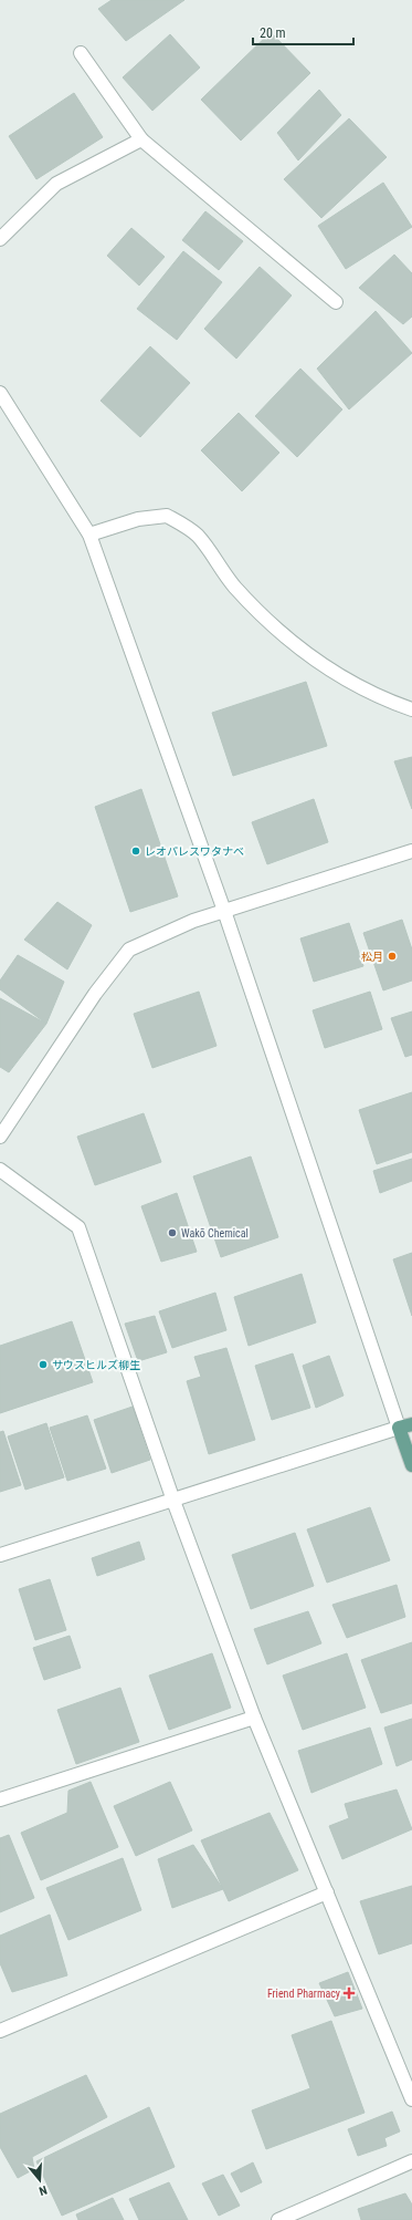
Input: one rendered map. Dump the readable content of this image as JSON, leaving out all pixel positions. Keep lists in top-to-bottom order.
{
  "places": {
    "other": [
      "レオパレスワタナベ",
      "松月",
      "Wakō Chemical",
      "サウスヒルズ柳生"
    ],
    "health": ["Friend Pharmacy"]
  },
  "scale_bar": "20 m",
  "north": "bottom"
}
